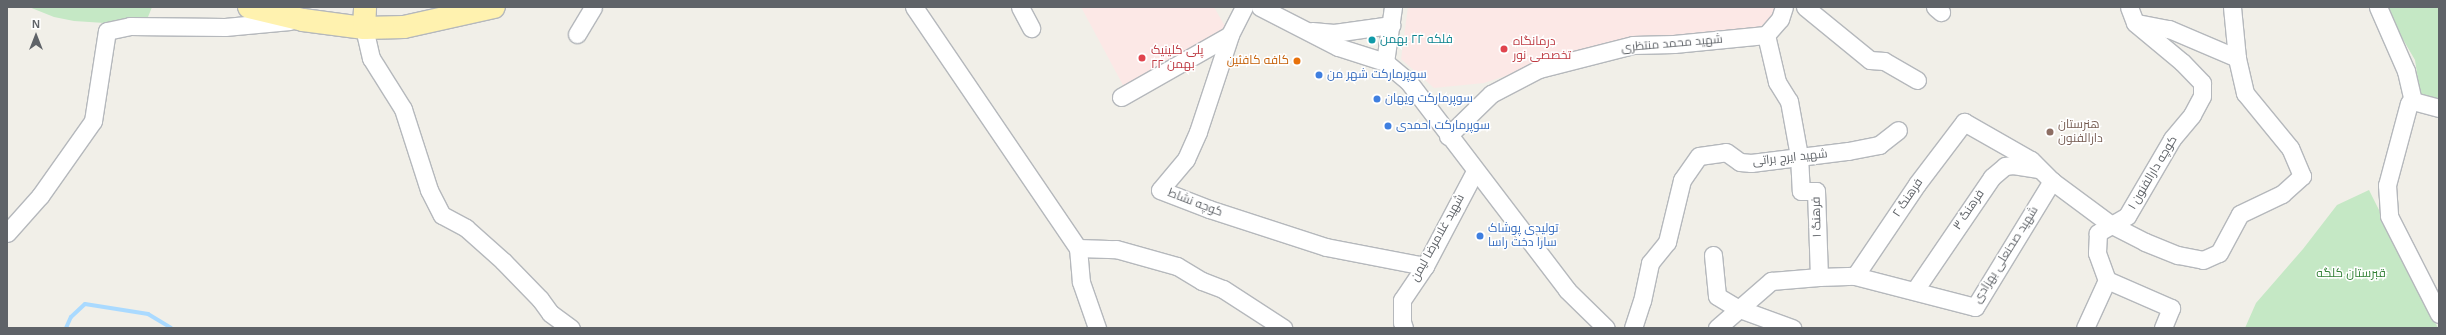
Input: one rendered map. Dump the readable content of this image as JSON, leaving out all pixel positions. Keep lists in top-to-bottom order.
{
  "streets": {
    "street": [
      "شهید محمد منتظری",
      "شهید ایرج براتی",
      "کوچه دارالفنون ۱",
      "فرهنگ ۲",
      "کوچه نشاط",
      "فرهنگ ۳",
      "فرهنگ ۱",
      "شهید غلامرضا لیمن",
      "شهید صحنعلی بهزادی"
    ]
  },
  "crossings": [
    ["شهید محمد منتظری", "فرهنگ ۱"],
    ["شهید ایرج براتی", "فرهنگ ۱"],
    ["فرهنگ ۲", "فرهنگ ۳"],
    ["فرهنگ ۲", "شهید صحنعلی بهزادی"],
    ["کوچه نشاط", "شهید غلامرضا لیمن"],
    ["فرهنگ ۳", "شهید صحنعلی بهزادی"],
    ["فرهنگ ۱", "شهید صحنعلی بهزادی"]
  ],
  "parks": ["قبرستان کلگه"],
  "places": [
    "فلکه ۲۲ بهمن",
    "درمانگاه تخصصی نور",
    "پلی کلینیک ۲۲ بهمن",
    "کافه کافئین",
    "سوپرمارکت شهر من",
    "سوپرمارکت ویهان",
    "سوپرمارکت احمدی",
    "هنرستان دارالفنون",
    "تولیدی پوشاک سارا دخت راسا"
  ],
  "north": "top"
}
